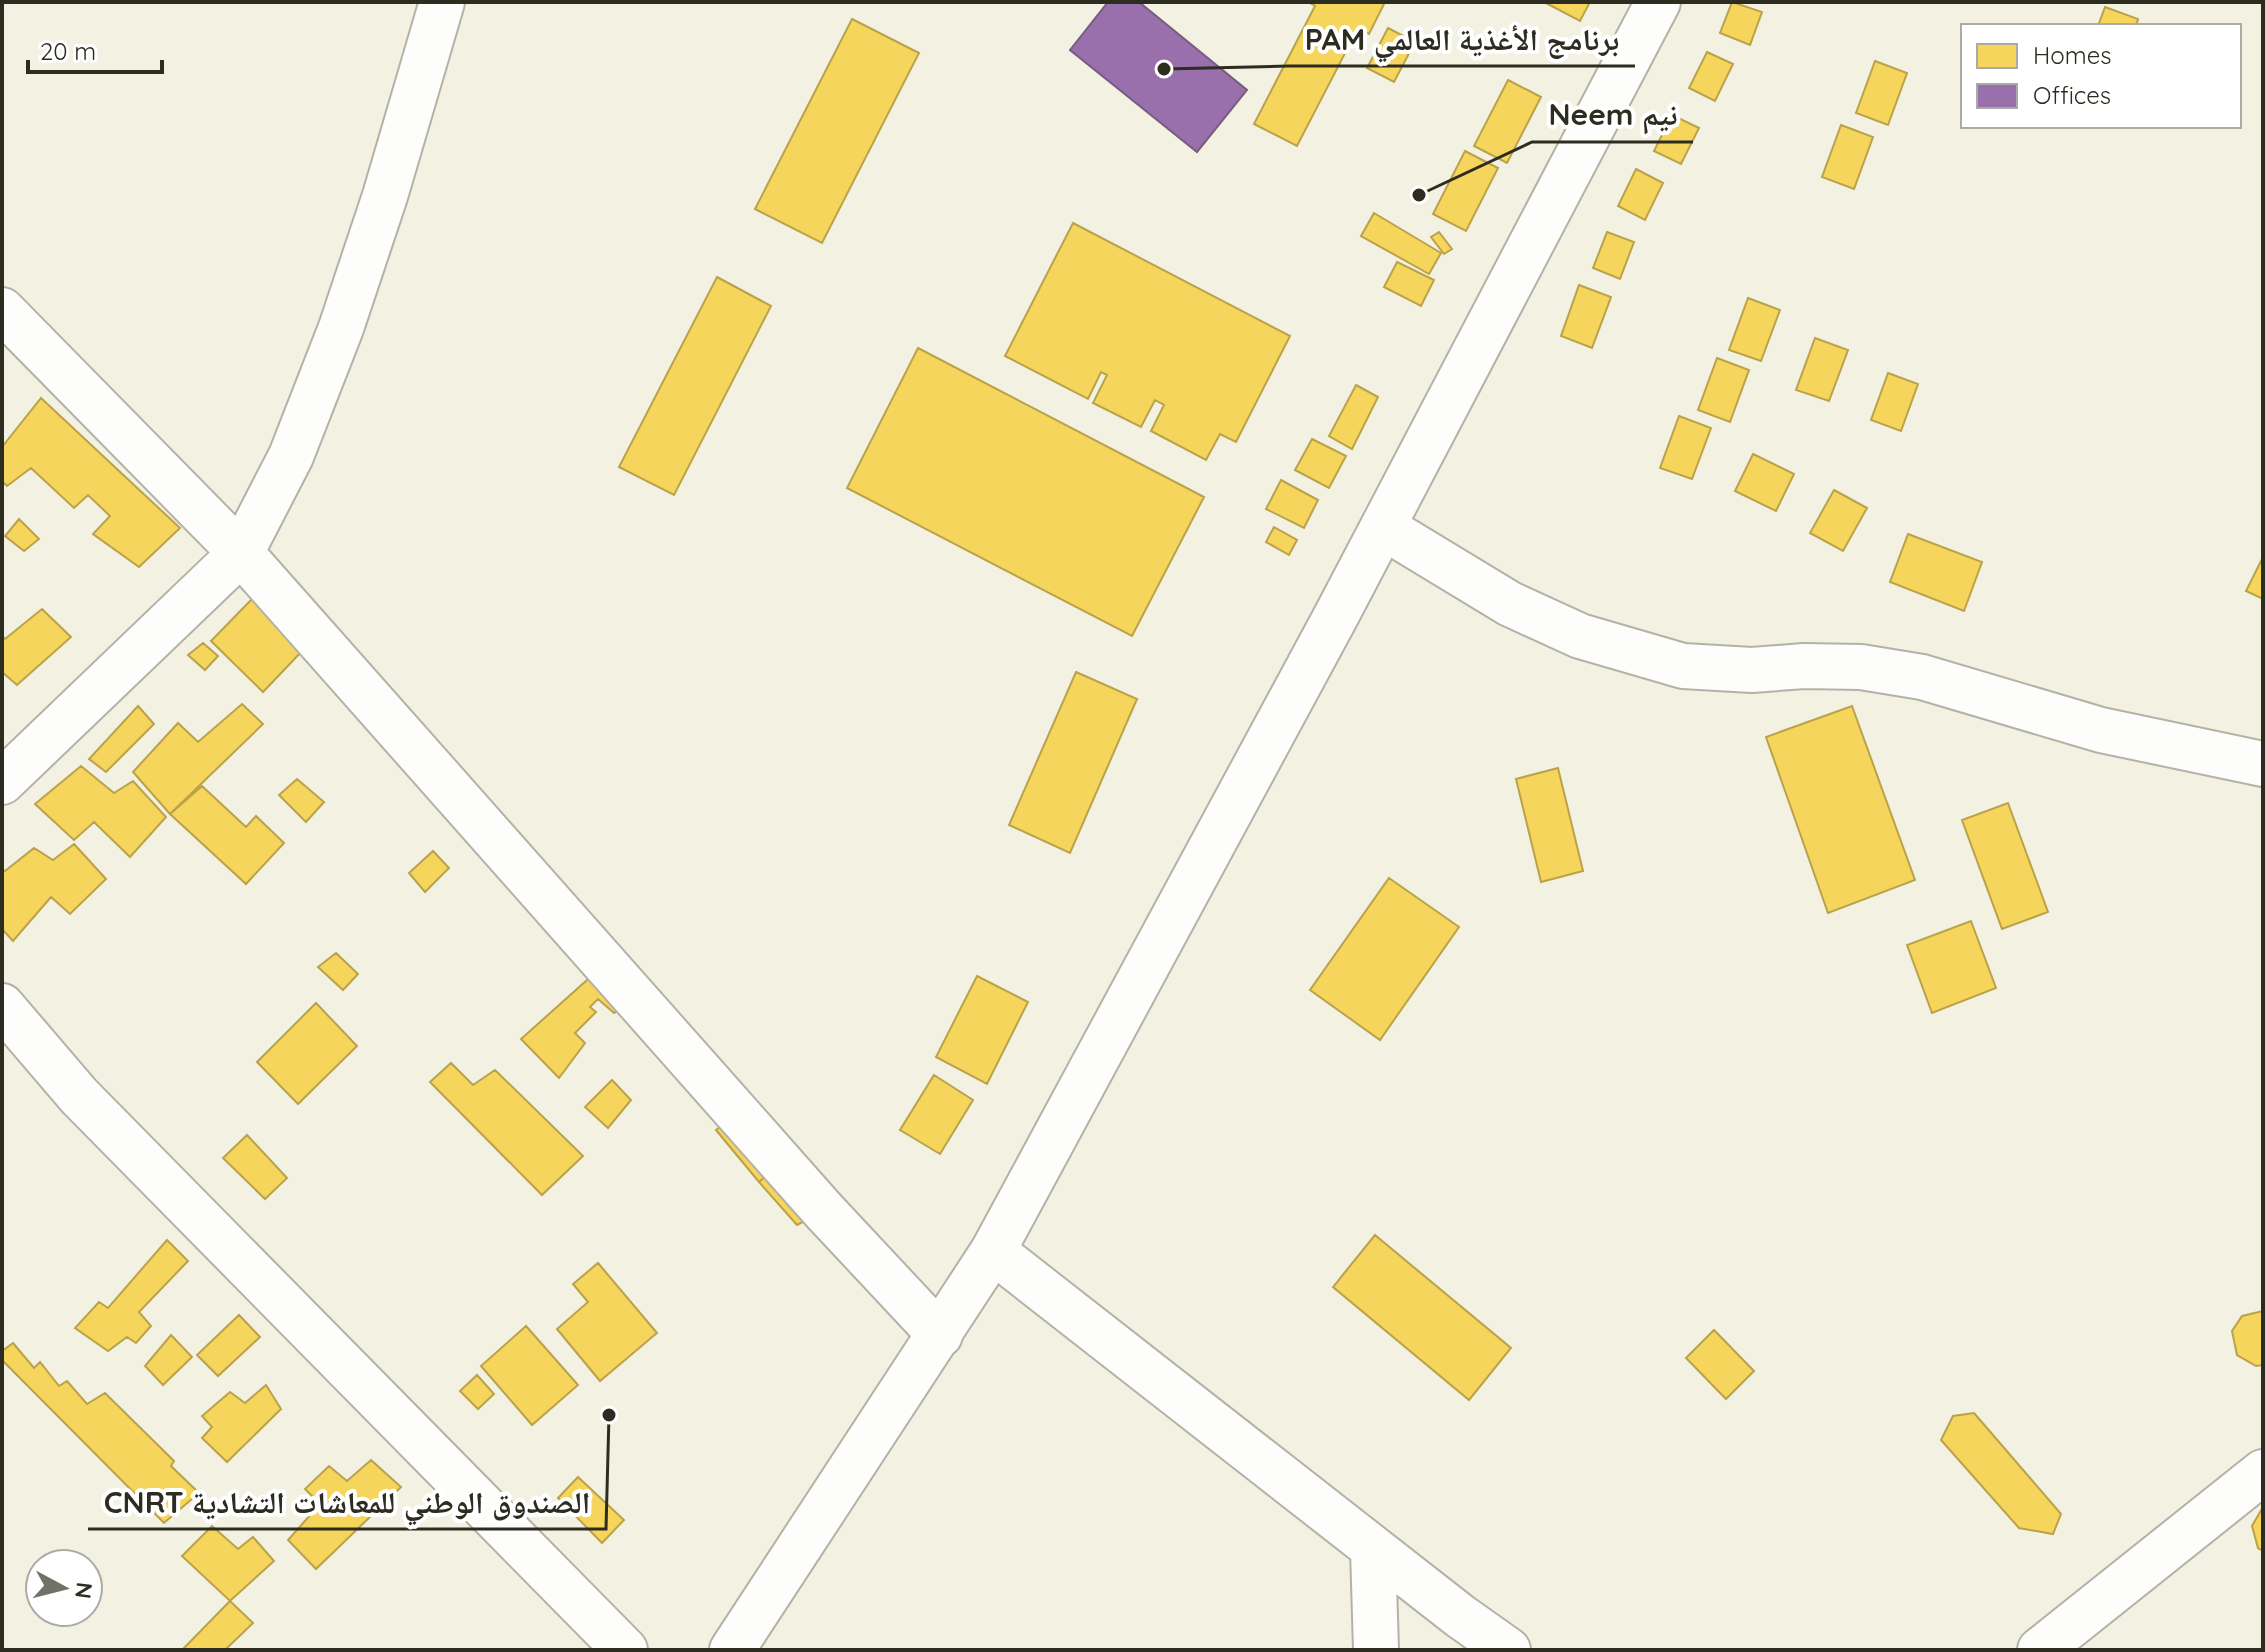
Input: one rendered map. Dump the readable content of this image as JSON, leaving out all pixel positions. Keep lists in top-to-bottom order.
{
  "places": ["PAM برنامج الأغذية العالمي", "Neem نيم", "CNRT الصندوق الوطني للمعاشات التشادية"],
  "legend": ["Homes", "Offices"],
  "scale_bar": "20 m",
  "north": "right"
}
